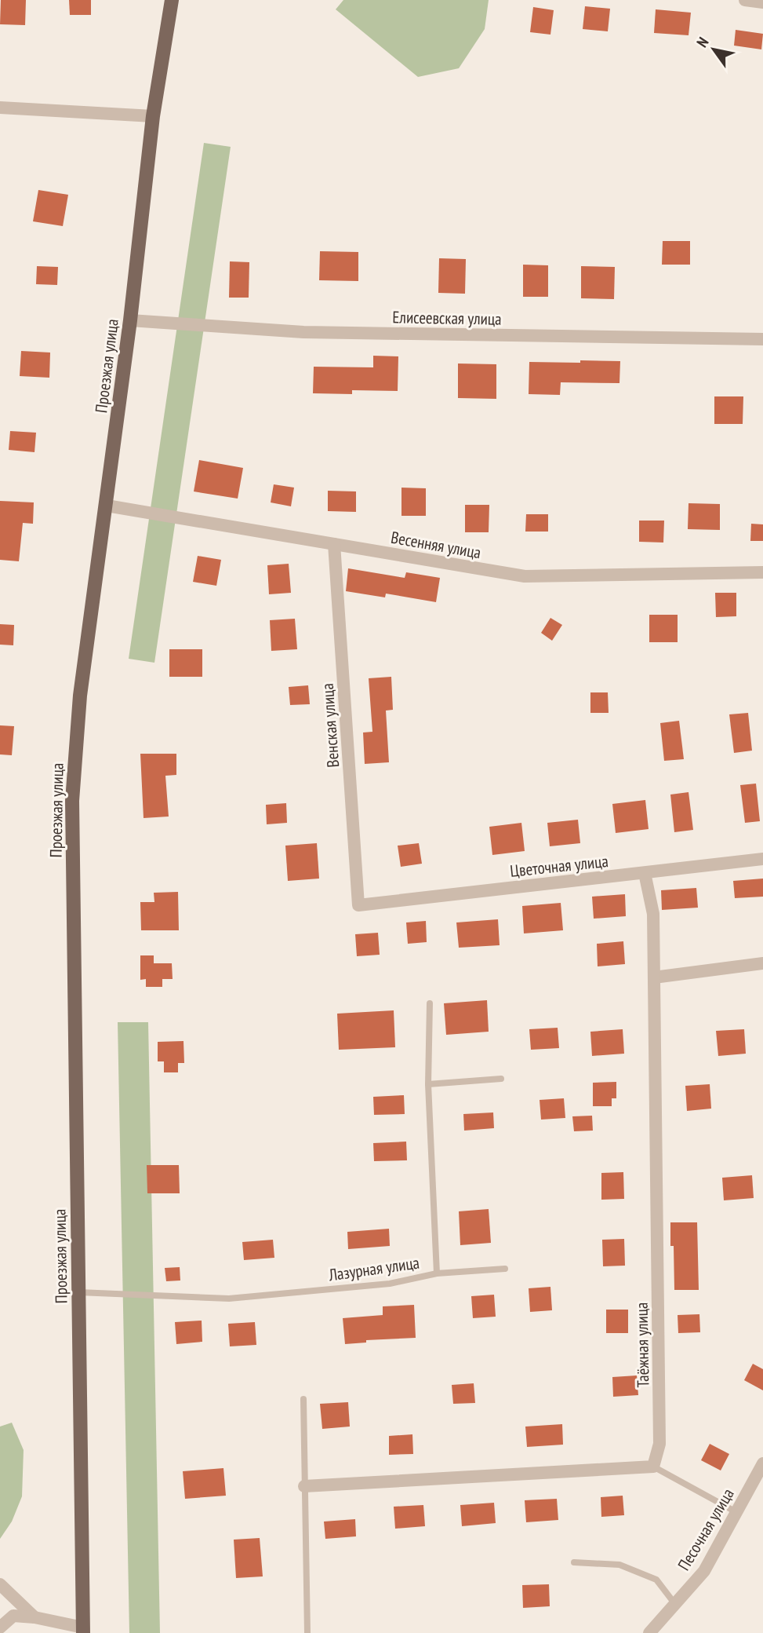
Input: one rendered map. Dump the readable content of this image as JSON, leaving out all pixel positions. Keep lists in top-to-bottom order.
{
  "streets": {
    "main road": ["Проезжая улица"],
    "street": [
      "Елисеевская улица",
      "Весенняя улица",
      "Венская улица",
      "Цветочная улица",
      "Таёжная улица",
      "Песочная улица"
    ],
    "lane": ["Лазурная улица"]
  },
  "crossings": [
    ["Елисеевская улица", "Проезжая улица"],
    ["Проезжая улица", "Весенняя улица"],
    ["Проезжая улица", "Лазурная улица"],
    ["Весенняя улица", "Венская улица"],
    ["Венская улица", "Цветочная улица"],
    ["Цветочная улица", "Таёжная улица"]
  ],
  "north": "top left"
}
